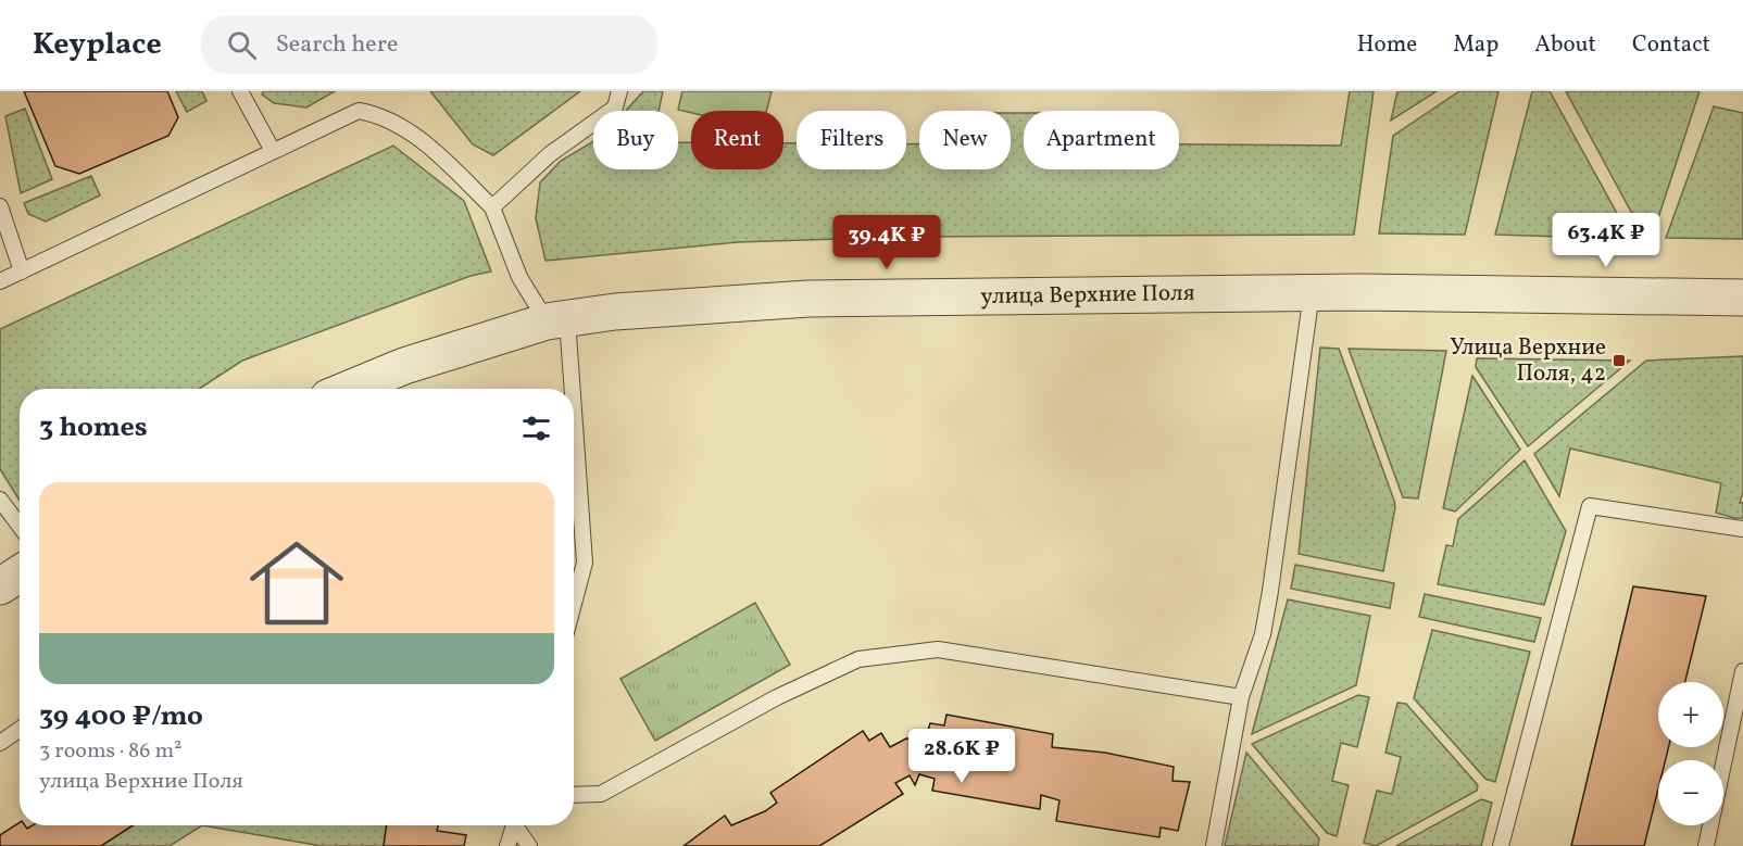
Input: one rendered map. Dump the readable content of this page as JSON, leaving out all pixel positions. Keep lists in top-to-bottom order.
{
  "streets": {
    "street": ["улица Верхние Поля"]
  },
  "places": {
    "transit": ["Улица Верхние Поля, 42"]
  },
  "page": {
    "header": "Keyplace",
    "search": "Search here",
    "nav": [
      "Home",
      "Map",
      "About",
      "Contact"
    ],
    "chip": [
      "Buy",
      "Rent",
      "Filters",
      "New",
      "Apartment"
    ],
    "price": ["63.4K ₽", "39.4K ₽", "28.6K ₽"],
    "heading": "3 homes",
    "list": [
      {
        "name": "39 400 ₽/mo",
        "note": "3 rooms · 86 m² · улица Верхние Поля"
      }
    ],
    "map_buttons": ["+", "−"]
  }
}
